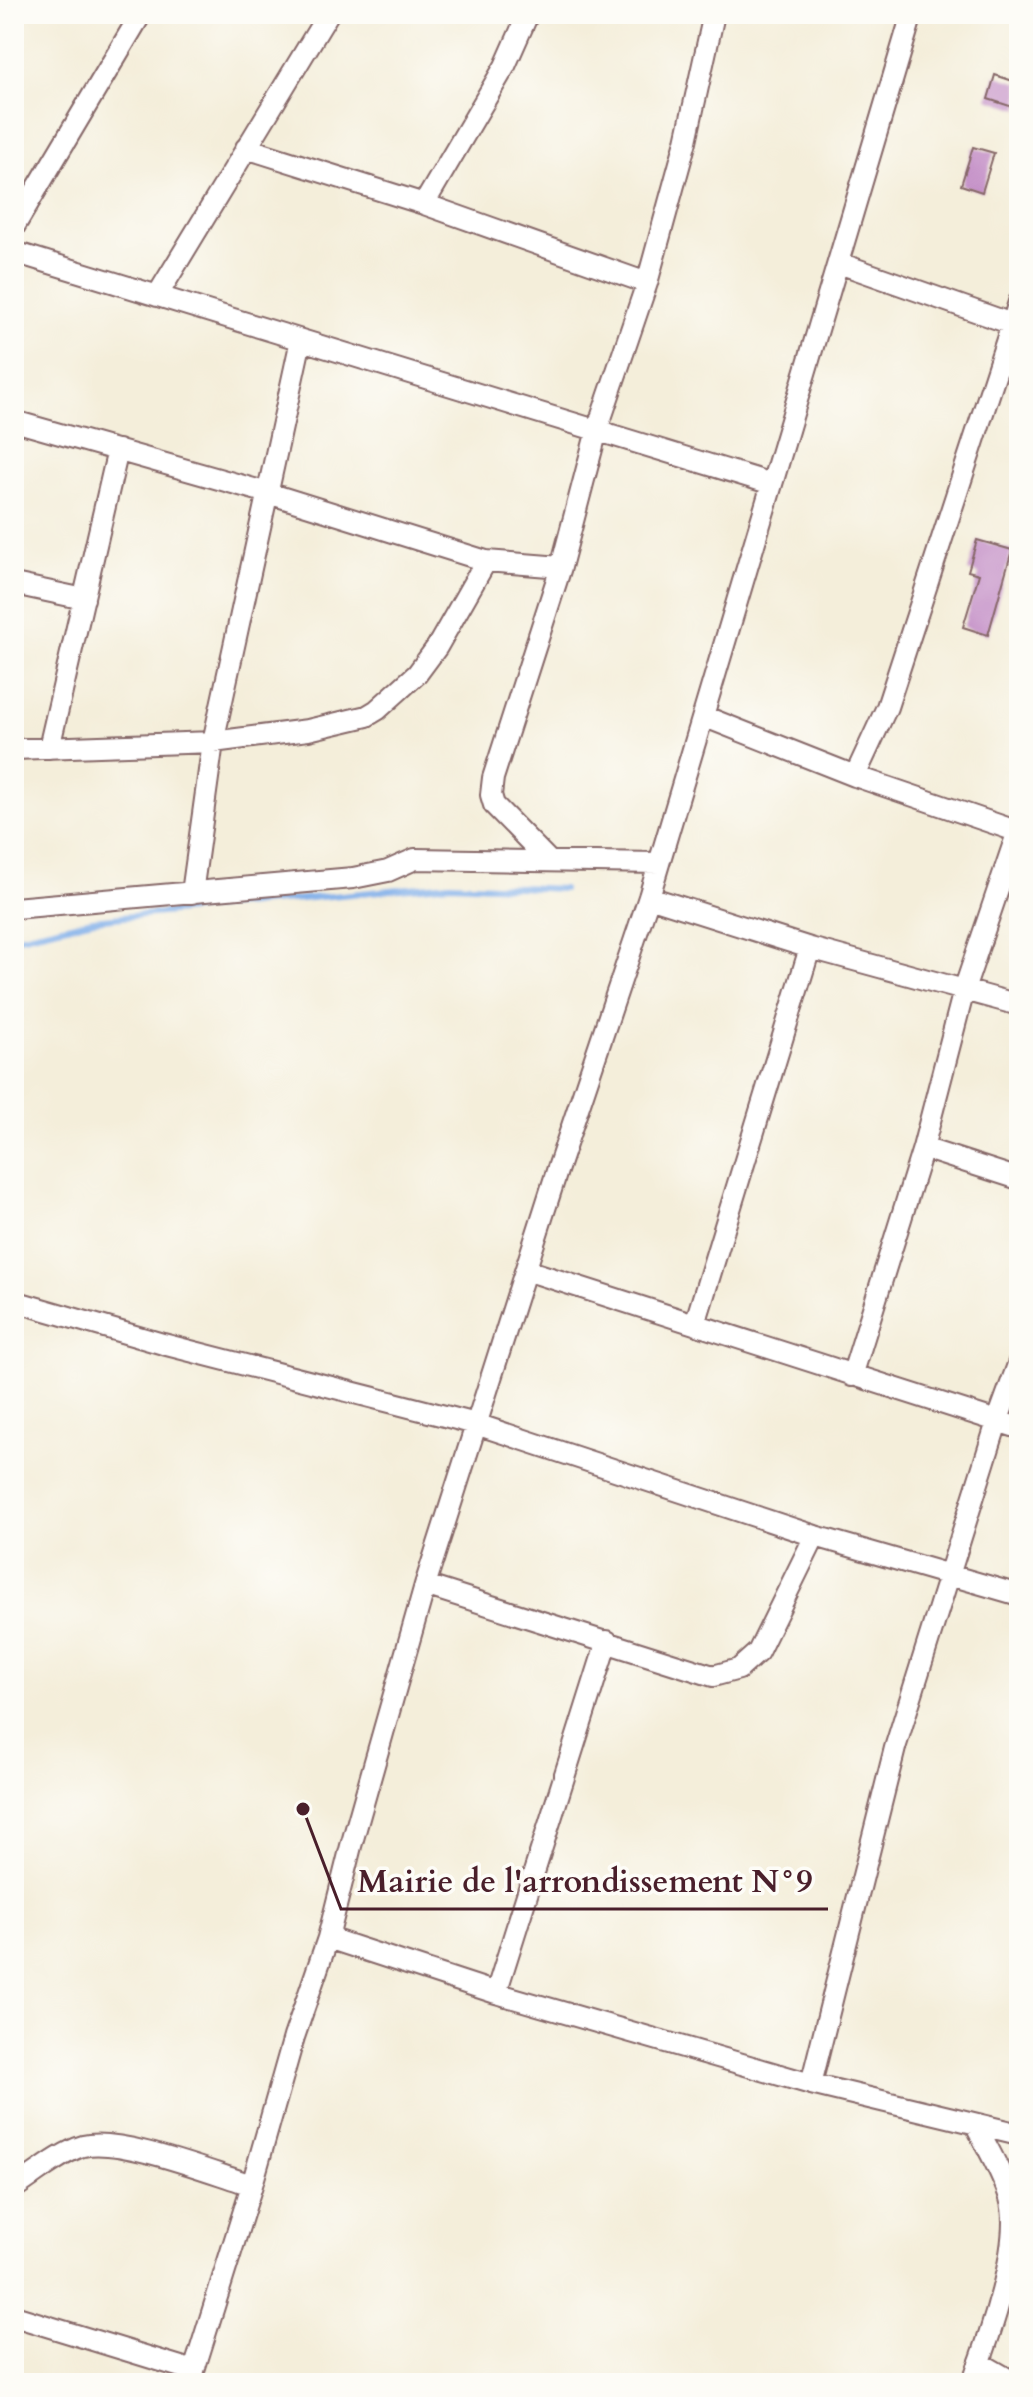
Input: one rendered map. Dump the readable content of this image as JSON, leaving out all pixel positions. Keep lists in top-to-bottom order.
{
  "places": ["Mairie de l'arrondissement N°9"]
}
